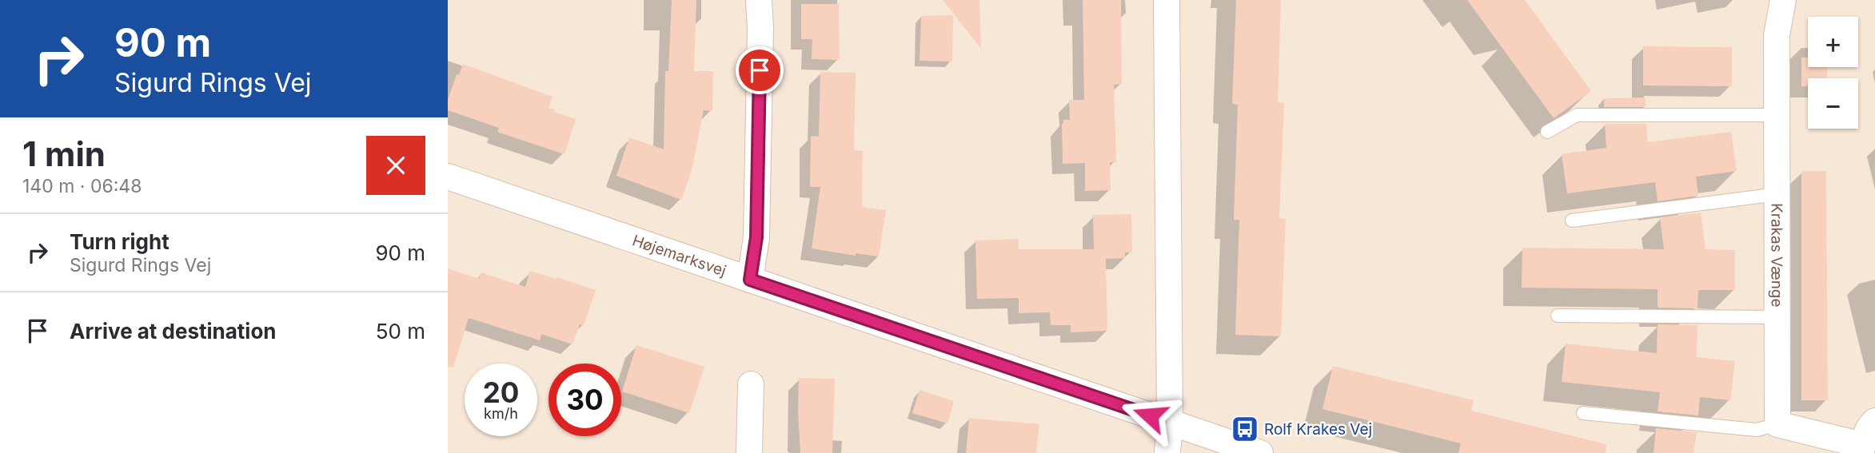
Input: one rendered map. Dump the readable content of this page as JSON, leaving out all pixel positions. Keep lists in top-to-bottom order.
{
  "streets": {
    "street": ["Højemarksvej", "Krakas Vænge"]
  },
  "places": {
    "bus stop": ["Rolf Krakes Vej"]
  },
  "page": {
    "turn": ["90 m", "Sigurd Rings Vej"],
    "map_buttons": ["+", "−"],
    "heading": ["1 min", "140 m · 06:48"],
    "list": [
      {
        "name": "Turn right",
        "note": "Sigurd Rings Vej",
        "value": "90 m"
      },
      {
        "name": "Arrive at destination",
        "value": "50 m"
      }
    ],
    "speed": "20 km/h",
    "limit": "30"
  }
}
